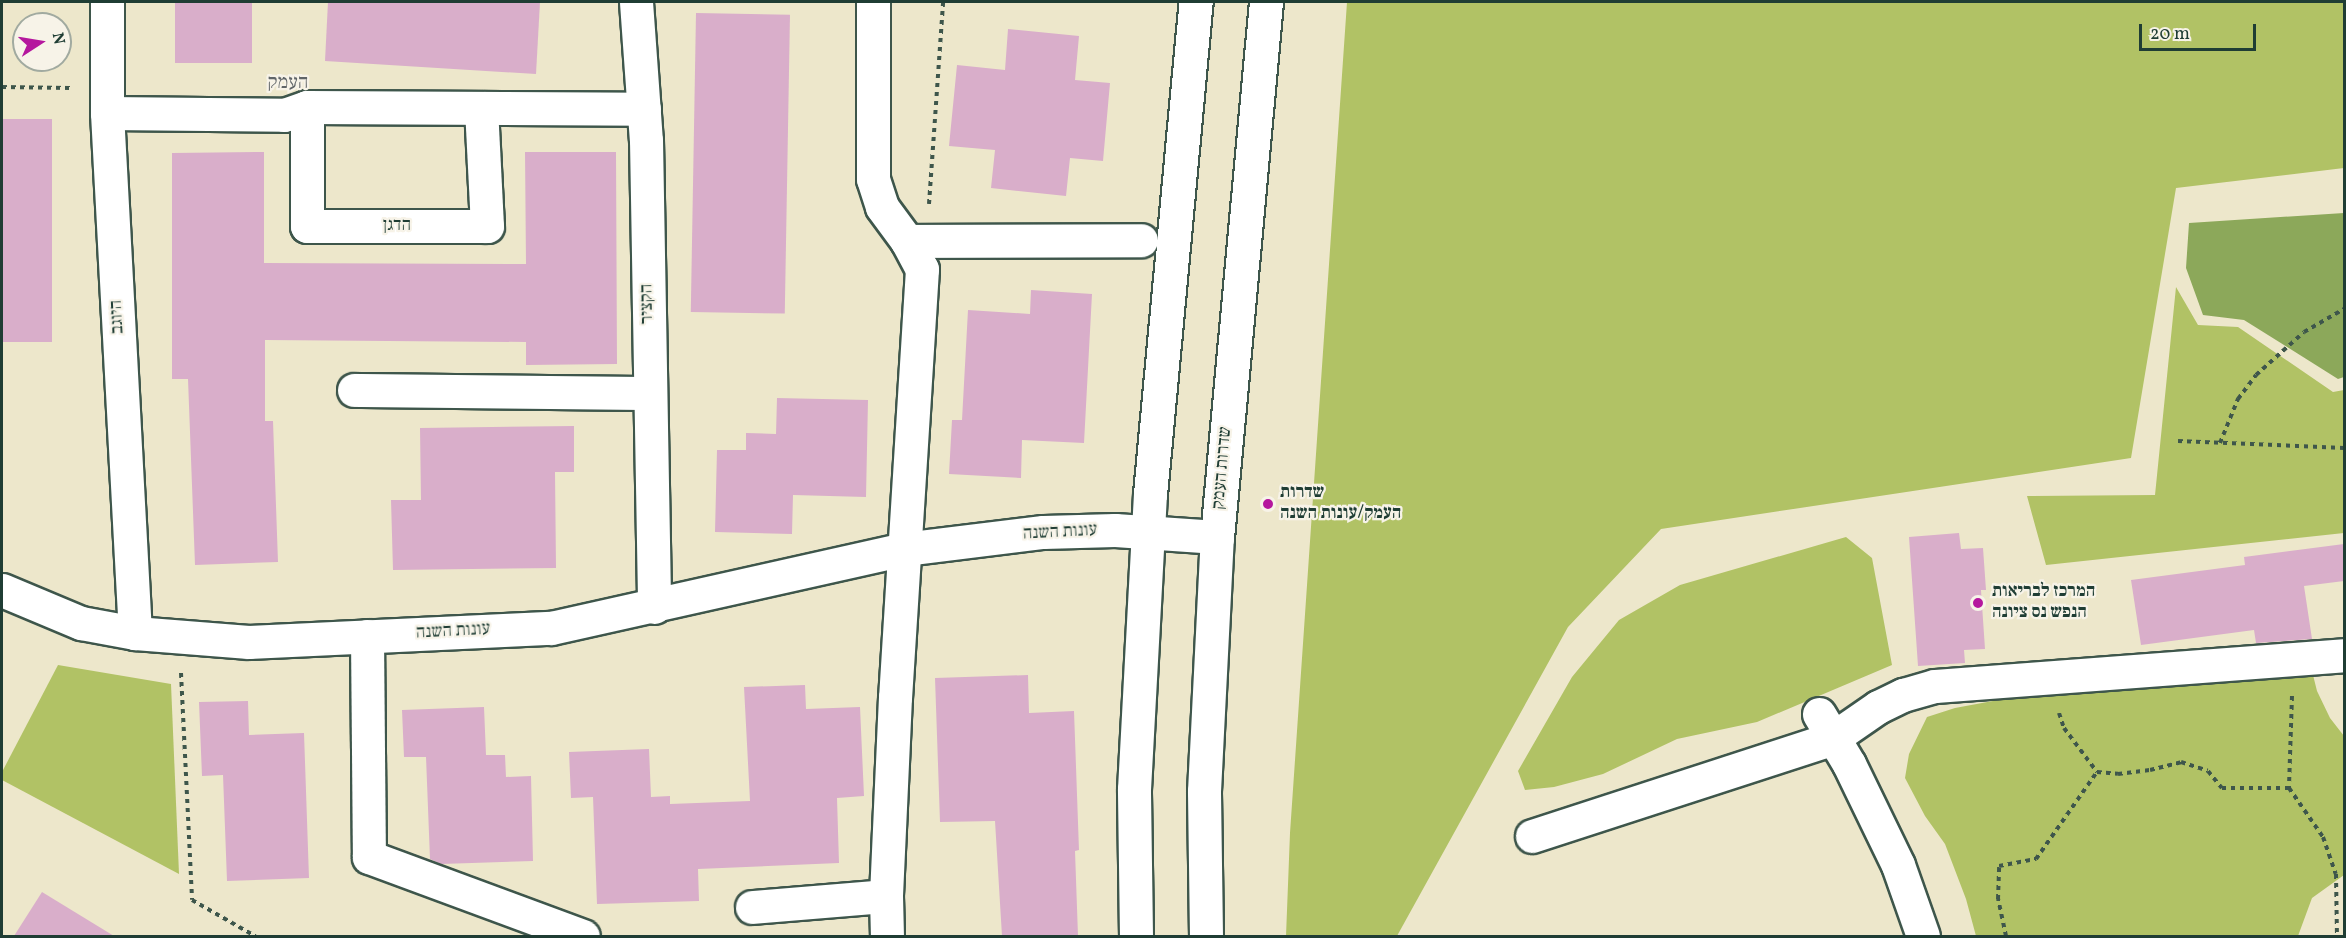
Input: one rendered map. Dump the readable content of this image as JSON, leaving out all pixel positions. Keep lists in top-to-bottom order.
{
  "streets": {
    "street": [
      "הדגן",
      "הקציר",
      "היוגב",
      "שדרות העמק",
      "עונות השנה"
    ]
  },
  "crossings": [
    ["הקציר", "עונות השנה"],
    ["היוגב", "עונות השנה"],
    ["שדרות העמק", "עונות השנה"]
  ],
  "districts": ["העמק"],
  "places": ["שדרות העמק/עונות השנה", "המרכז לבריאות הנפש נס ציונה"],
  "scale_bar": "20 m",
  "north": "right"
}
